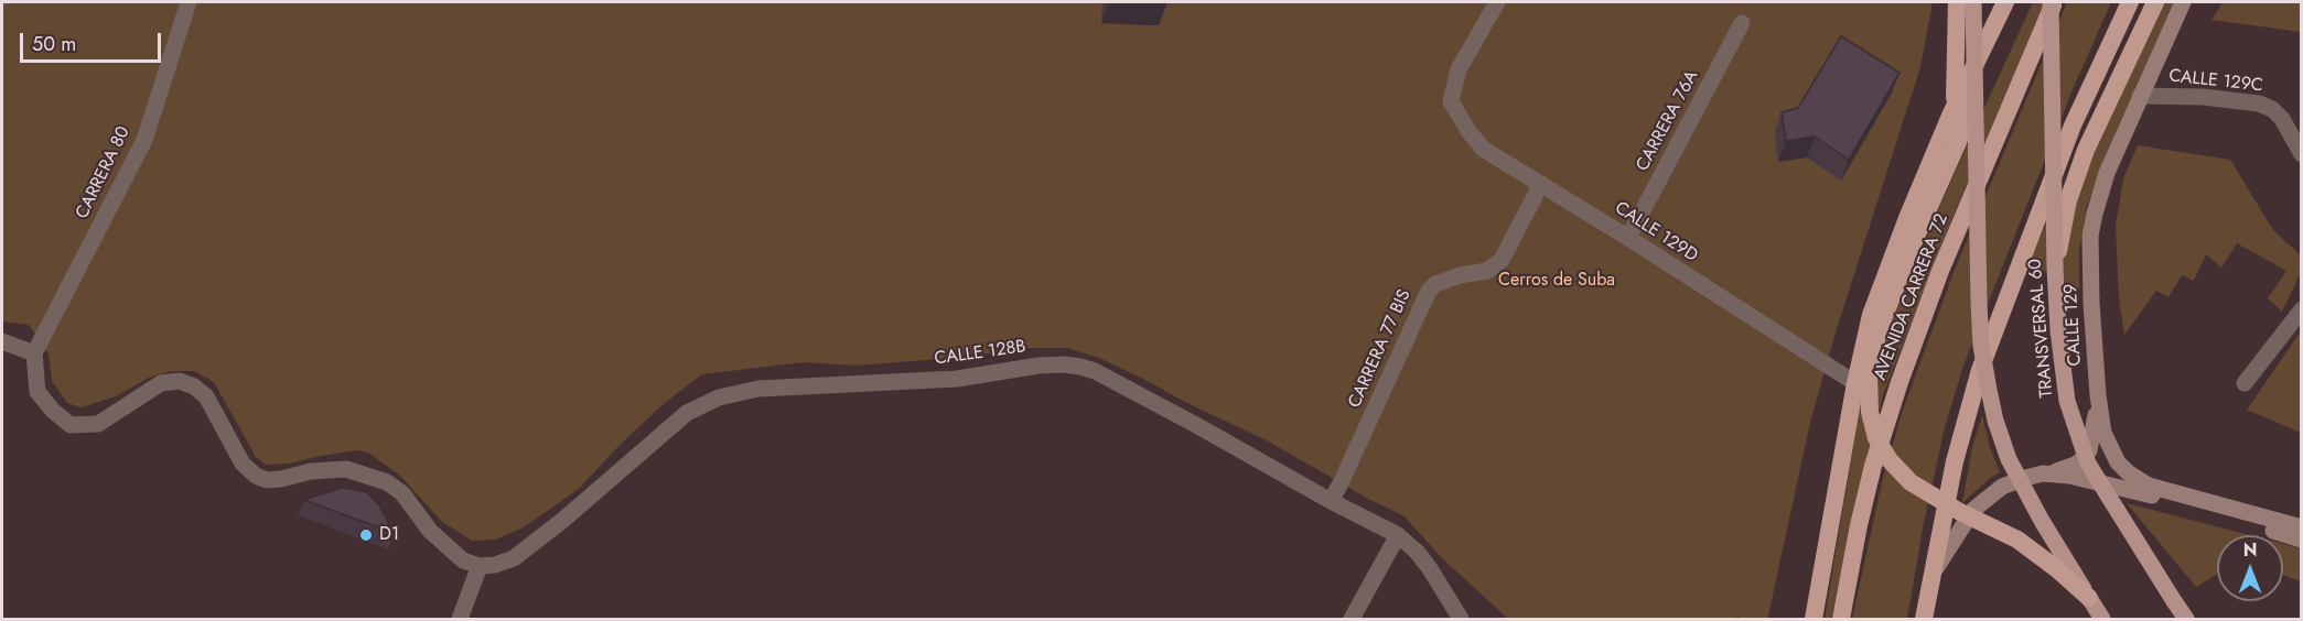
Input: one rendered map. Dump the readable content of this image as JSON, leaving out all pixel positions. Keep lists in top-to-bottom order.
{
  "streets": {
    "highway": ["AVENIDA CARRERA 72"],
    "main road": ["CALLE 129", "TRANSVERSAL 60"],
    "street": [
      "CALLE 129C",
      "CARRERA 76A",
      "CARRERA 80",
      "CALLE 129D",
      "CARRERA 77 BIS",
      "CALLE 128B"
    ]
  },
  "crossings": [
    ["CALLE 129C", "CALLE 129"],
    ["CARRERA 76A", "CALLE 129D"],
    ["CALLE 129D", "AVENIDA CARRERA 72"],
    ["CALLE 129D", "CARRERA 77 BIS"],
    ["AVENIDA CARRERA 72", "TRANSVERSAL 60"],
    ["CARRERA 77 BIS", "CALLE 128B"]
  ],
  "parks": ["Cerros de Suba"],
  "places": ["D1"],
  "scale_bar": "50 m",
  "north": "top"
}
